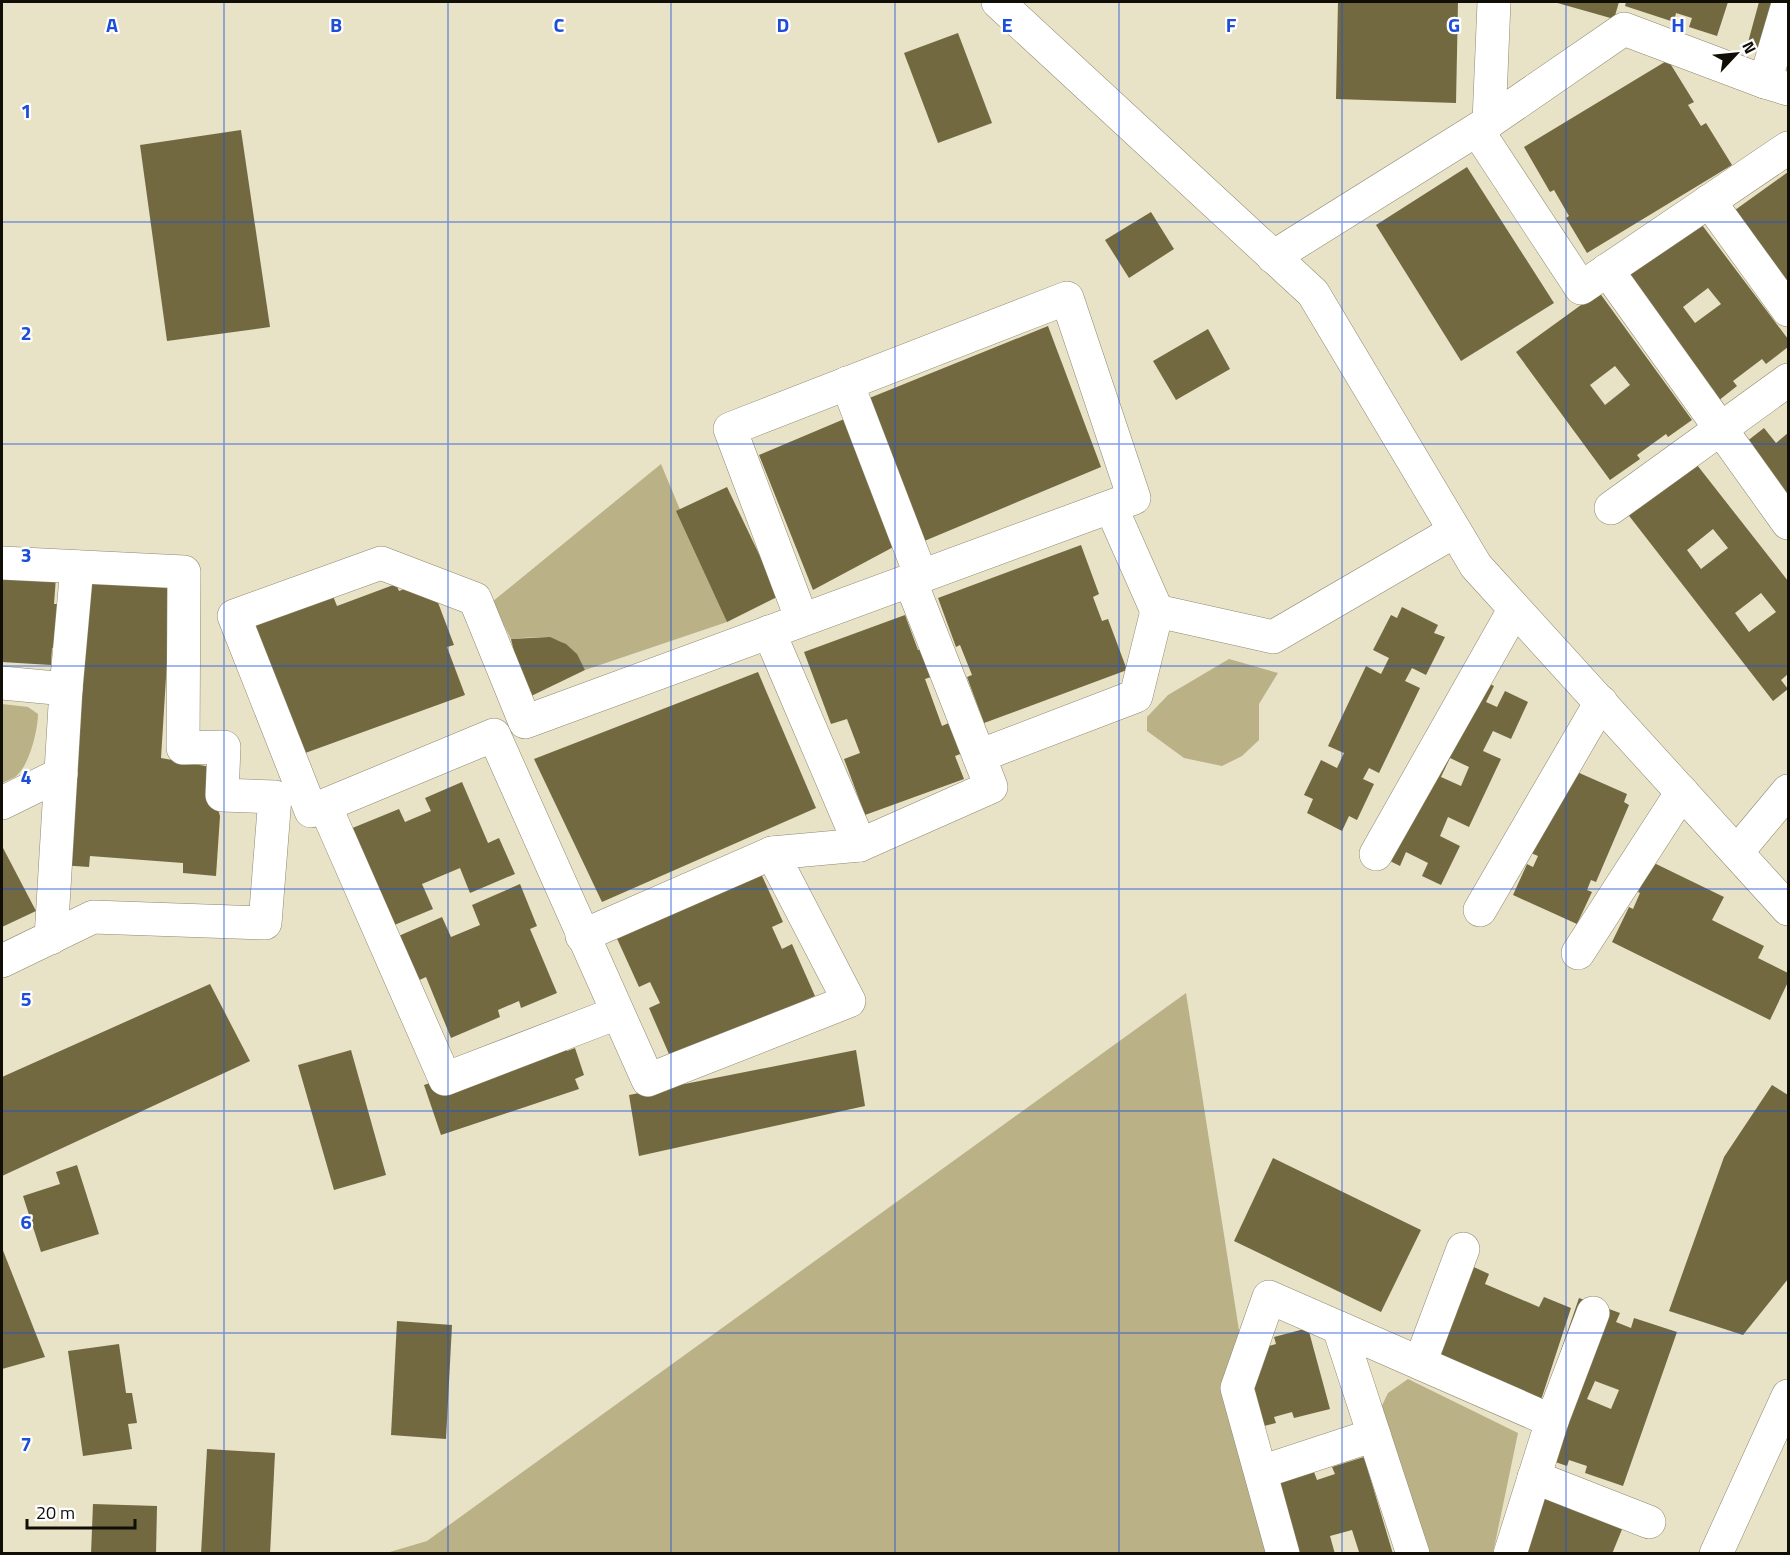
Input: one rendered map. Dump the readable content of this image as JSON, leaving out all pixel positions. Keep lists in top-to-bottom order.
{
  "scale_bar": "20 m",
  "north": "top right",
  "grid": {
    "columns": [
      "A",
      "B",
      "C",
      "D",
      "E",
      "F",
      "G",
      "H"
    ],
    "rows": [
      "1",
      "2",
      "3",
      "4",
      "5",
      "6",
      "7"
    ]
  }
}
